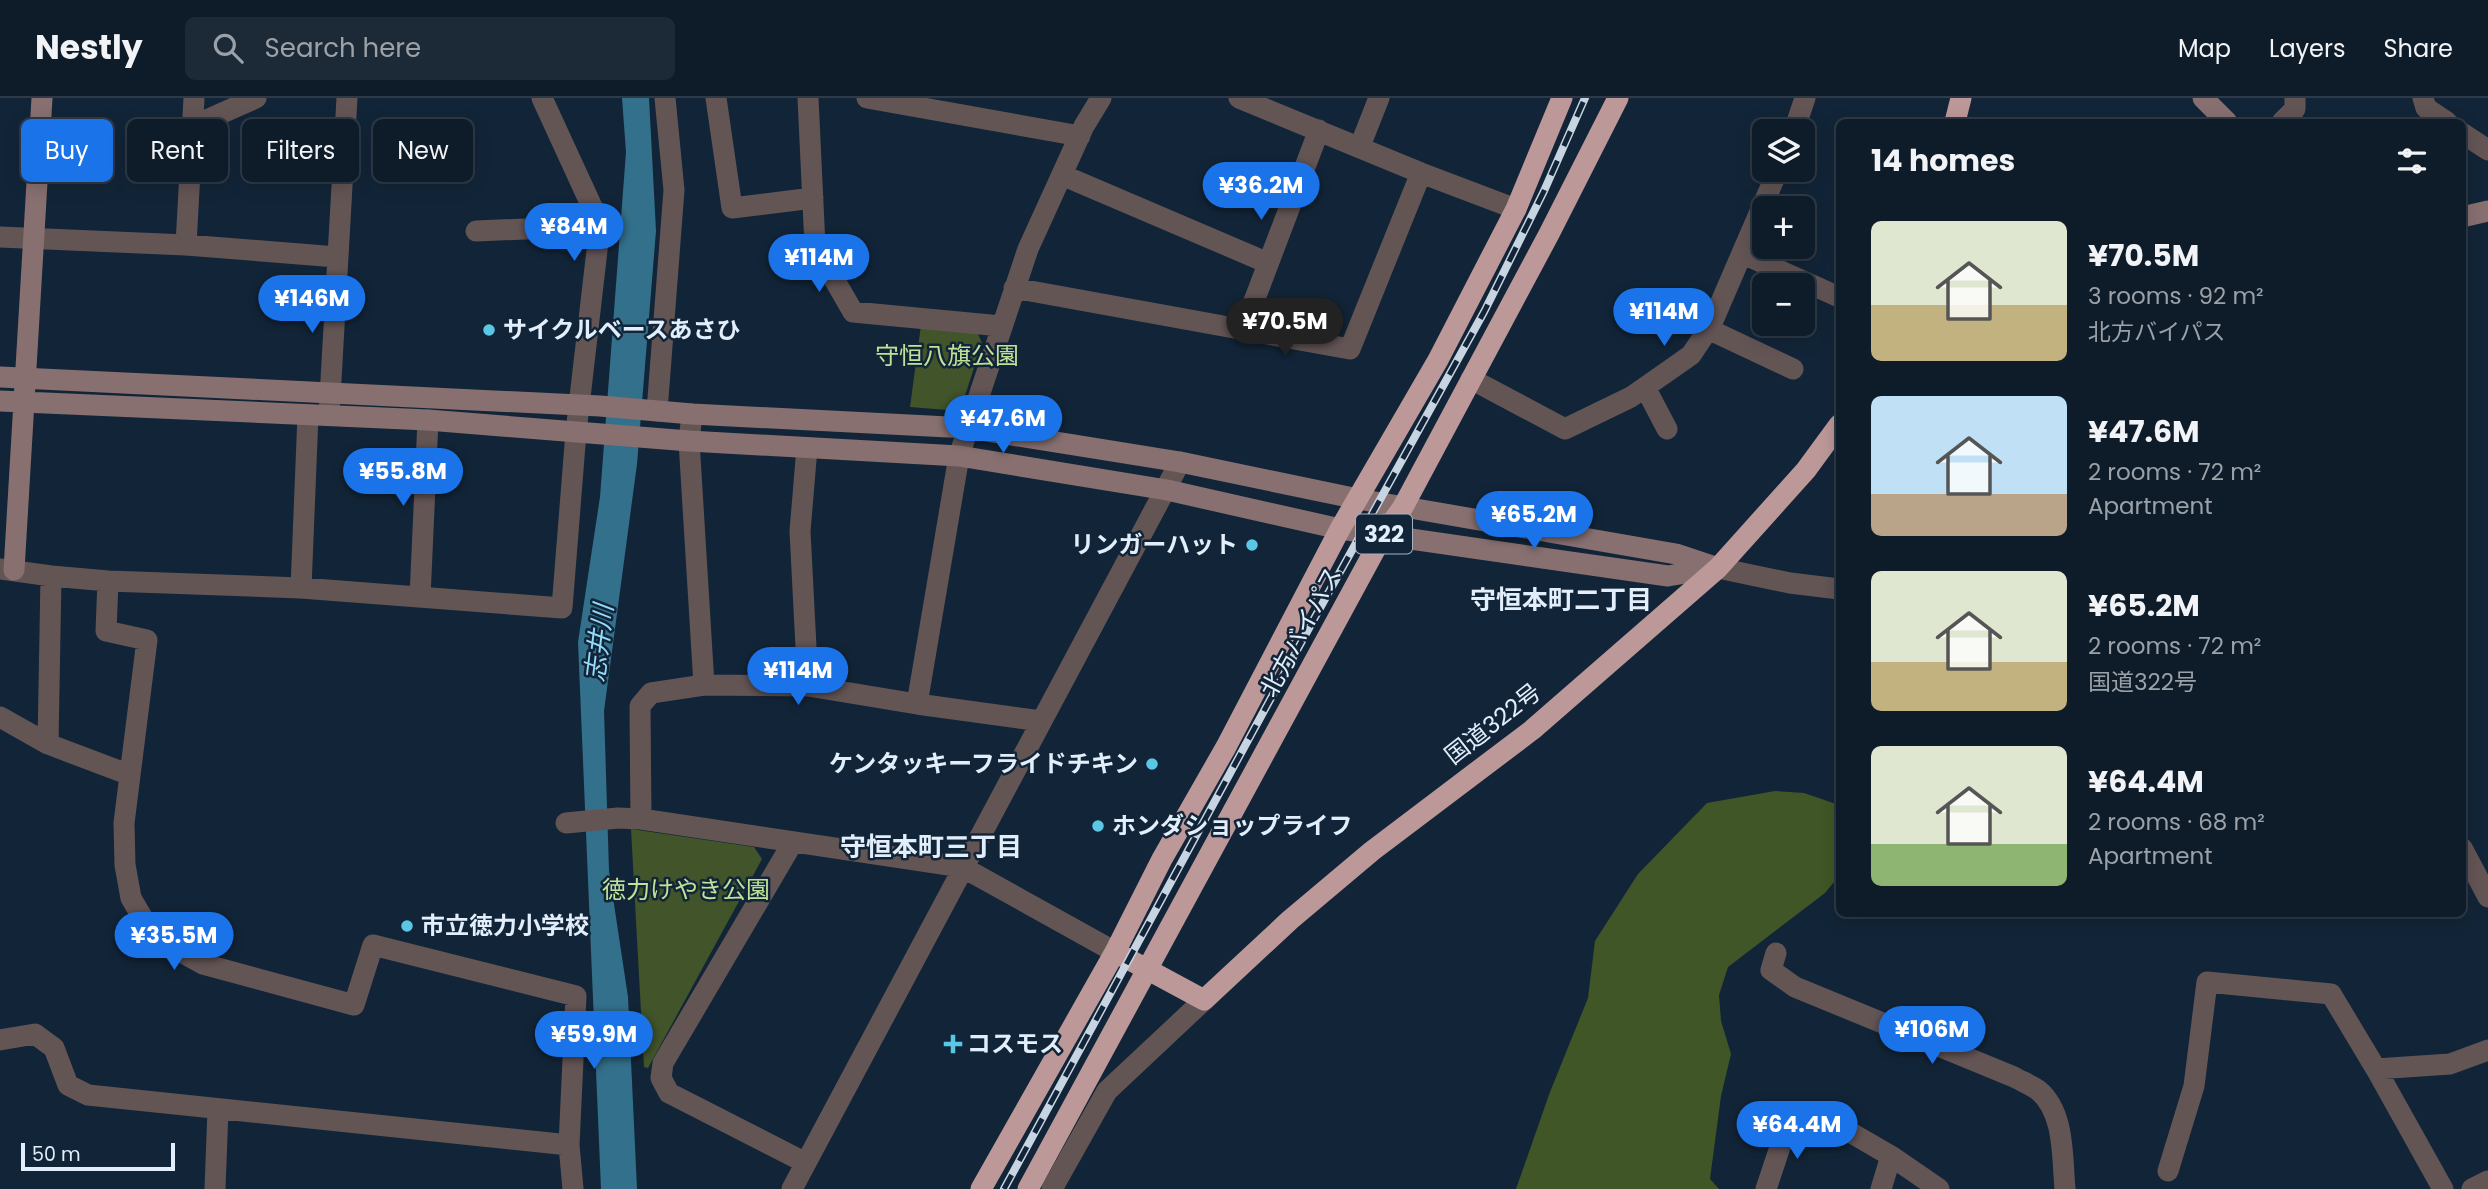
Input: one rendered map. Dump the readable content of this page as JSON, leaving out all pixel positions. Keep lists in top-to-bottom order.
{
  "streets": {
    "highway": ["322", "北方バイパス", "国道322号"]
  },
  "crossings": [
    ["322", "北方バイパス"]
  ],
  "districts": ["守恒本町二丁目", "守恒本町三丁目"],
  "water": ["志井川"],
  "parks": ["守恒八旗公園", "徳力けやき公園"],
  "places": {
    "other": [
      "サイクルベースあさひ",
      "リンガーハット",
      "ケンタッキーフライドチキン",
      "ホンダショップライフ",
      "市立徳力小学校"
    ],
    "health": ["コスモス"]
  },
  "scale_bar": "50 m",
  "page": {
    "header": "Nestly",
    "search": "Search here",
    "nav": ["Map", "Layers", "Share"],
    "map_buttons": ["+", "−"],
    "chip": [
      "Buy",
      "Rent",
      "Filters",
      "New"
    ],
    "heading": "14 homes",
    "price": [
      "¥36.2M",
      "¥84M",
      "¥114M",
      "¥146M",
      "¥114M",
      "¥70.5M",
      "¥47.6M",
      "¥55.8M",
      "¥65.2M",
      "¥114M",
      "¥35.5M",
      "¥106M",
      "¥59.9M",
      "¥64.4M"
    ],
    "list": [
      {
        "name": "¥70.5M",
        "note": "3 rooms · 92 m² · 北方バイパス"
      },
      {
        "name": "¥47.6M",
        "note": "2 rooms · 72 m² · Apartment"
      },
      {
        "name": "¥65.2M",
        "note": "2 rooms · 72 m² · 国道322号"
      },
      {
        "name": "¥64.4M",
        "note": "2 rooms · 68 m² · Apartment"
      }
    ],
    "scale": "50 m"
  }
}
